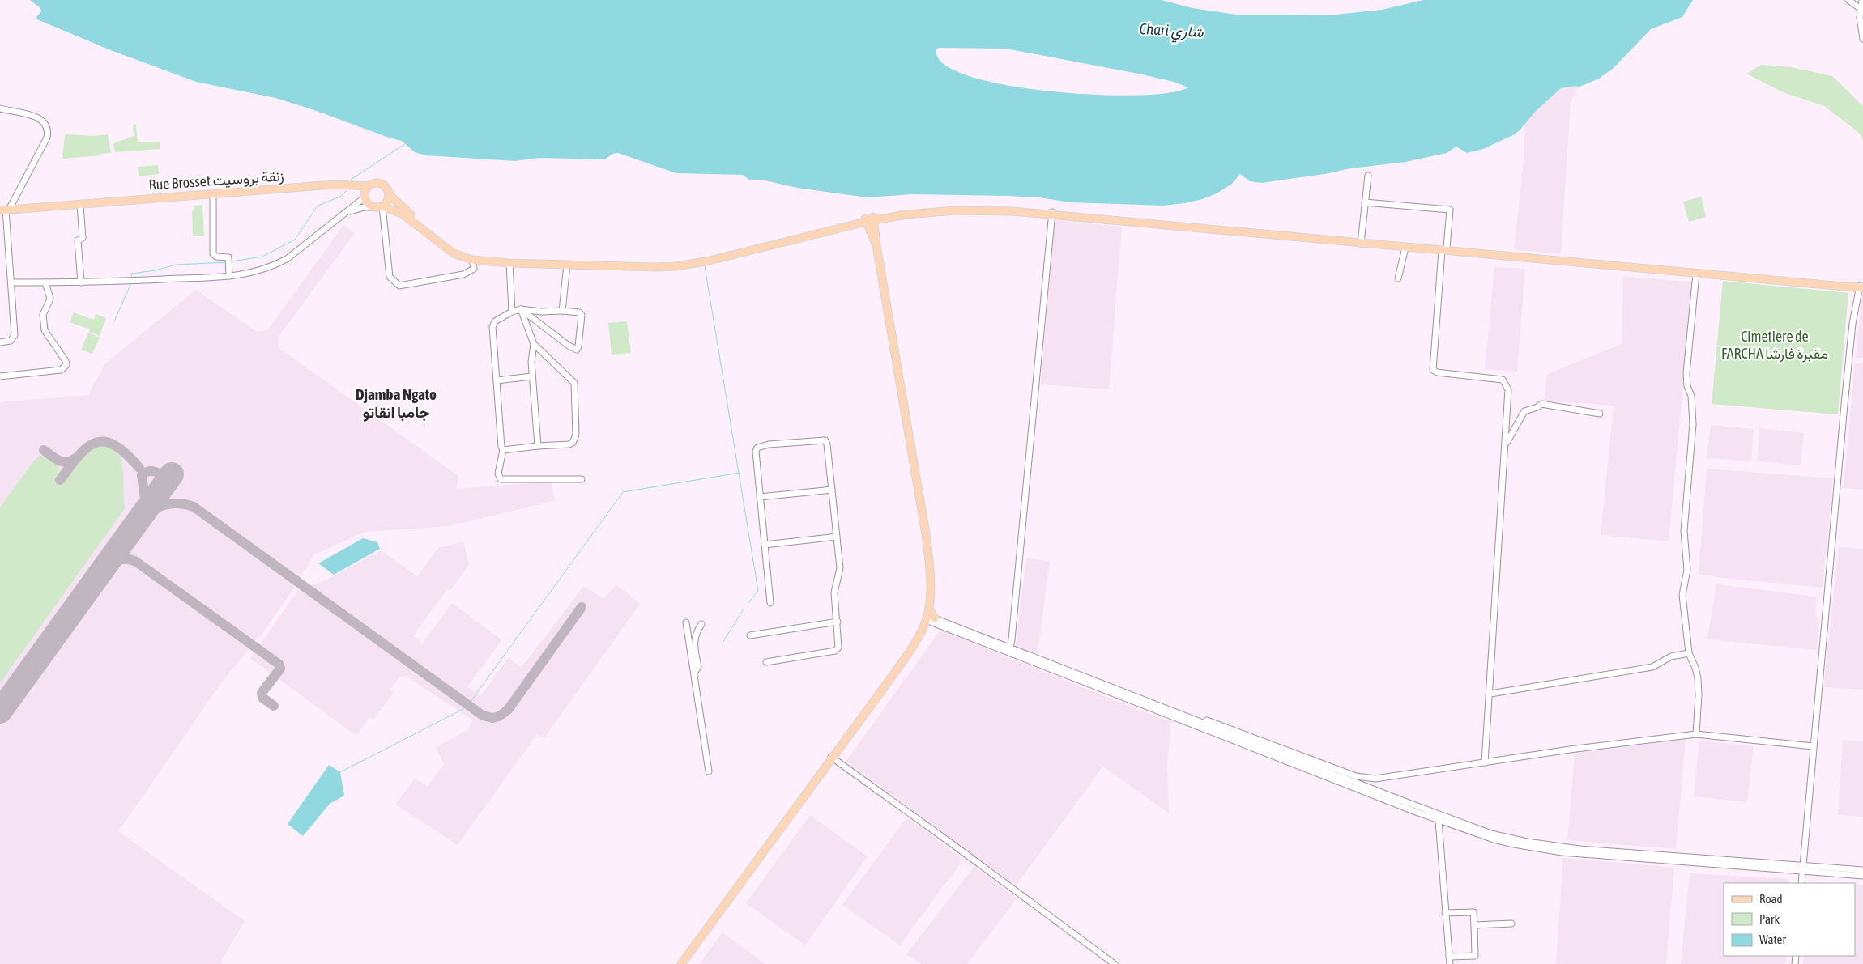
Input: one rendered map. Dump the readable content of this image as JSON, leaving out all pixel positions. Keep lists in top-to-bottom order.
{
  "streets": {
    "main road": ["Rue Brosset زنقة بروسيت"]
  },
  "districts": ["Djamba Ngato جامبا انقاتو"],
  "water": ["Chari شاري"],
  "parks": ["Cimetiere de FARCHA مقبرة فارشا"],
  "legend": ["Road", "Park", "Water"]
}
